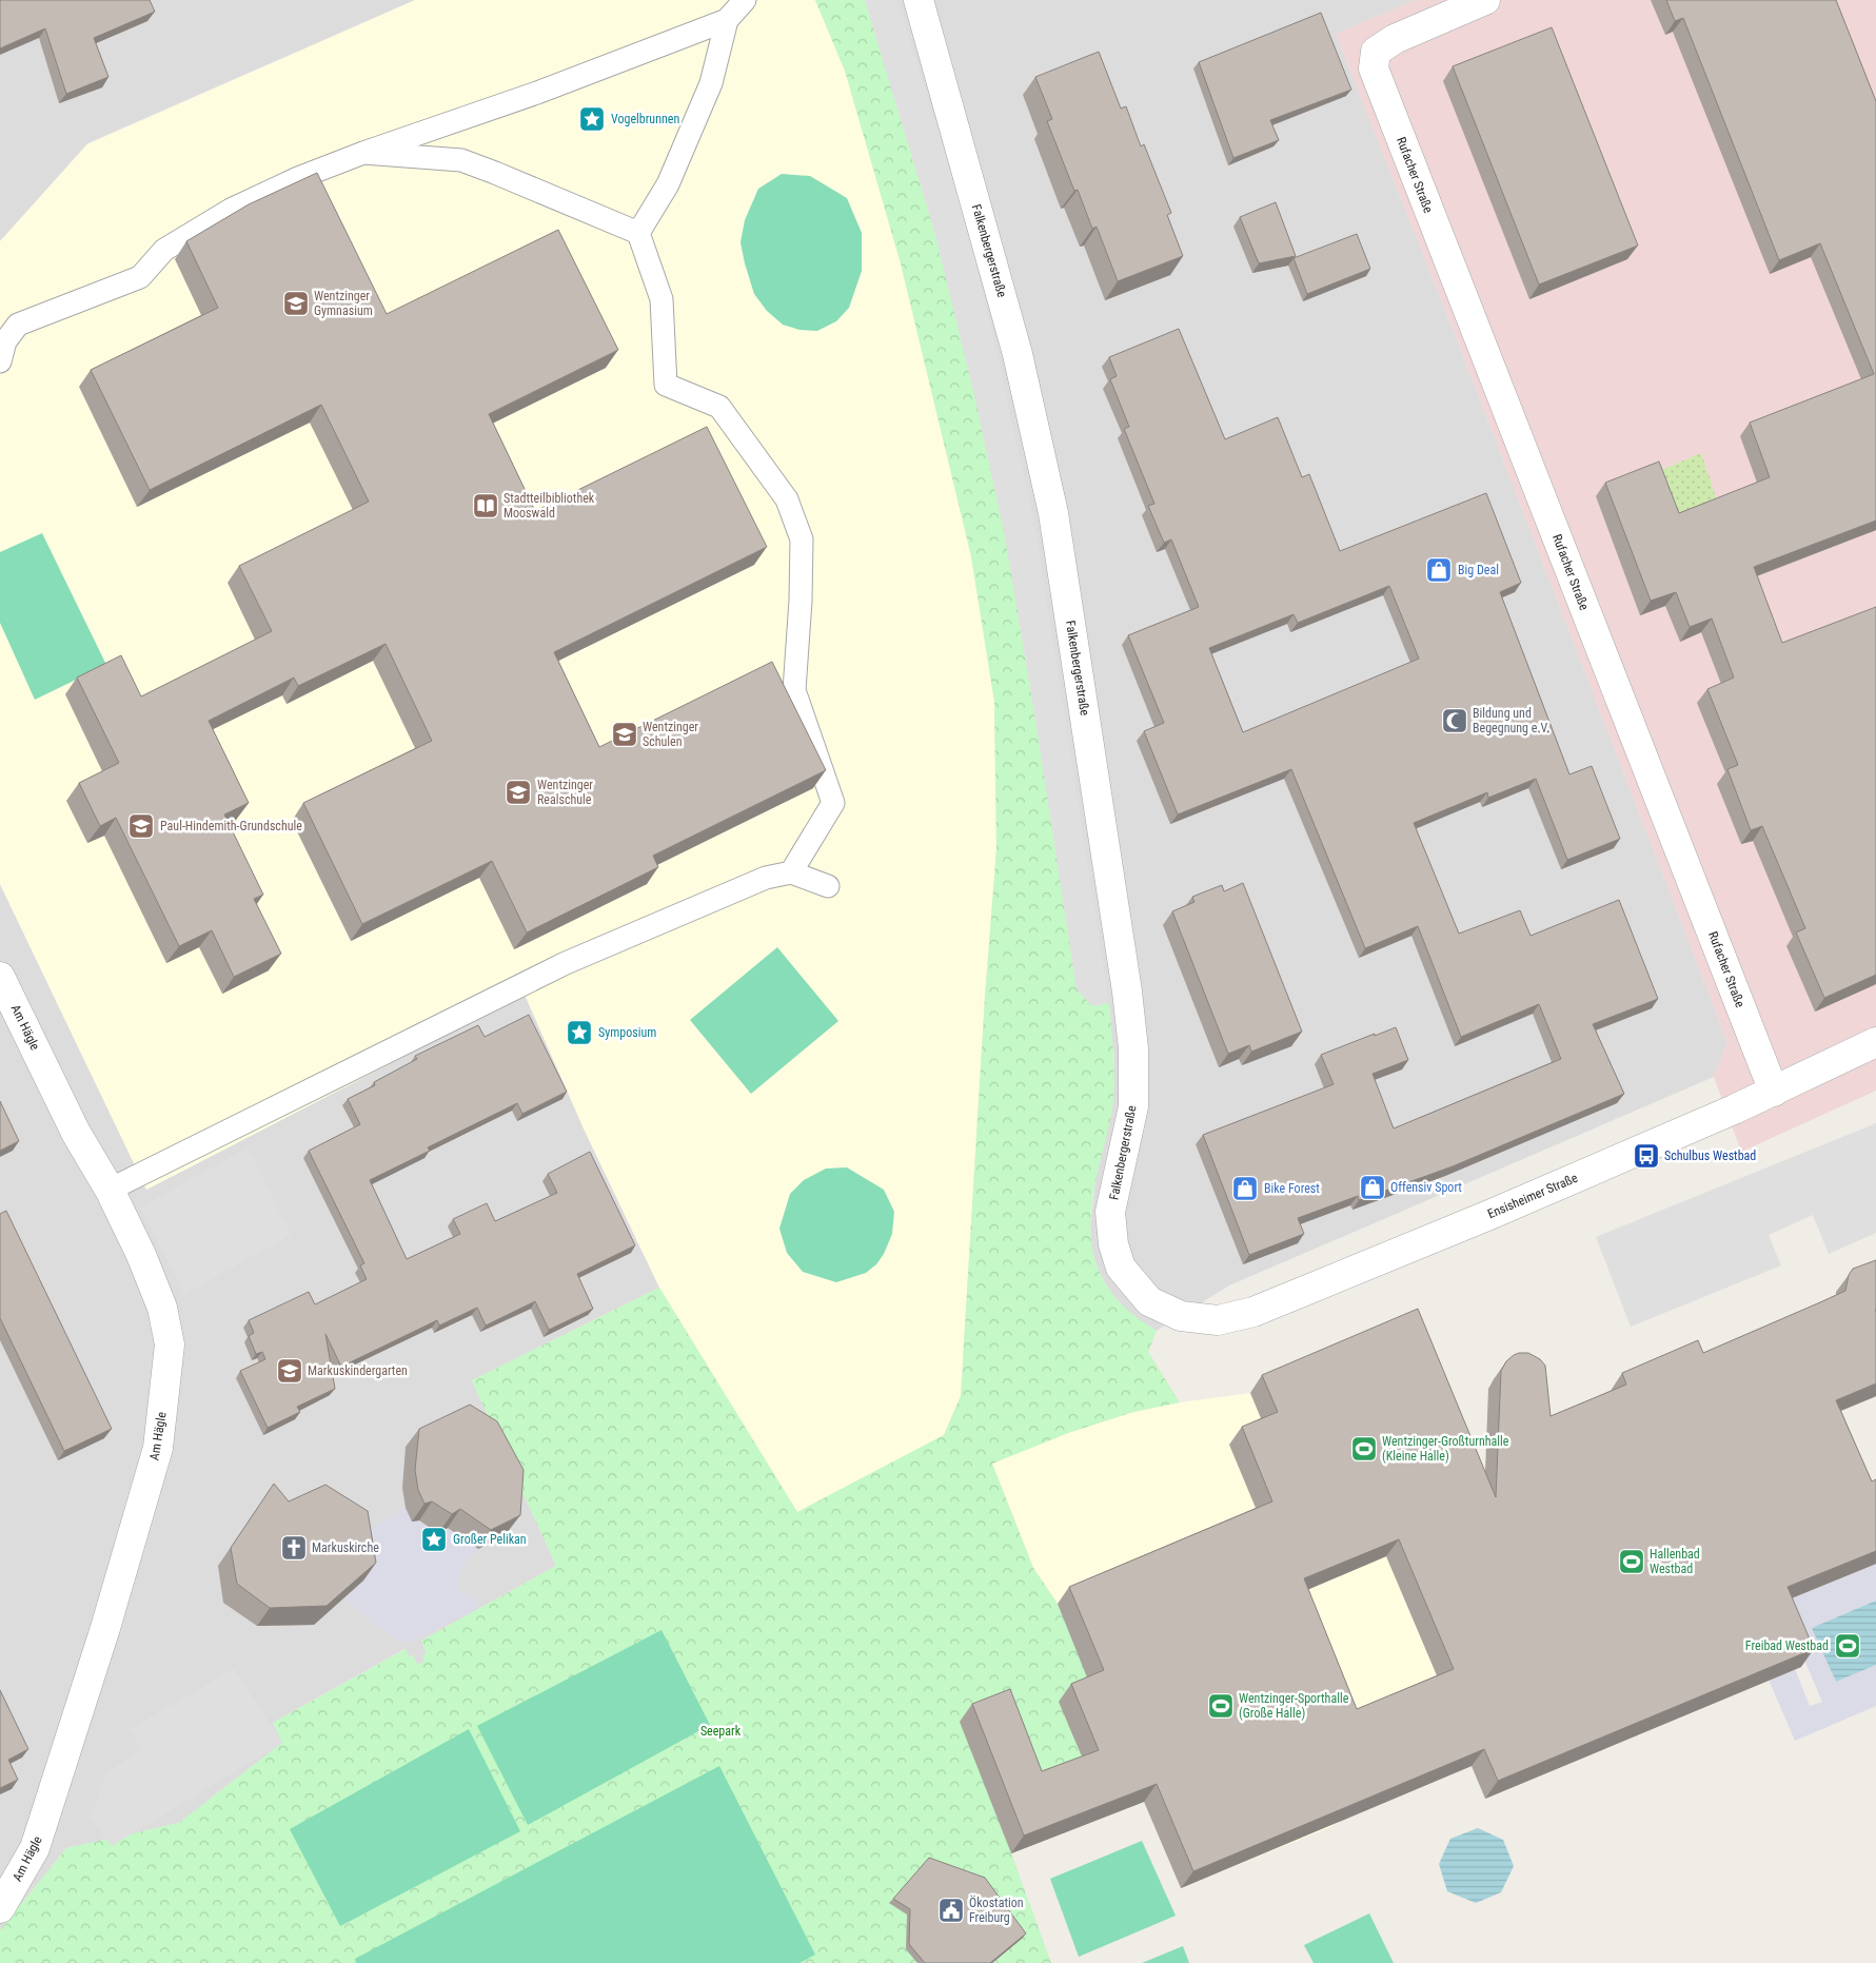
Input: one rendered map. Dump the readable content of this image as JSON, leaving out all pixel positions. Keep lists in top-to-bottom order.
{
  "streets": {
    "street": [
      "Rufacher Straße",
      "Falkenbergerstraße",
      "Am Hägle",
      "Ensisheimer Straße"
    ]
  },
  "crossings": [
    ["Rufacher Straße", "Ensisheimer Straße"],
    ["Falkenbergerstraße", "Ensisheimer Straße"]
  ],
  "parks": ["Seepark"],
  "places": {
    "place": ["Vogelbrunnen", "Symposium", "Großer Pelikan"],
    "school or university": [
      "Wentzinger Gymnasium",
      "Wentzinger Schulen",
      "Wentzinger Realschule",
      "Paul-Hindemith-Grundschule",
      "Markuskindergarten"
    ],
    "library": ["Stadtteilbibliothek Mooswald"],
    "shop": ["Big Deal", "Offensiv Sport", "Bike Forest"],
    "mosque": ["Bildung und Begegnung e.V."],
    "bus stop": ["Schulbus Westbad"],
    "sports": [
      "Wentzinger-Großturnhalle (Kleine Halle)",
      "Hallenbad Westbad",
      "Freibad Westbad",
      "Wentzinger-Sporthalle (Große Halle)"
    ],
    "church": ["Markuskirche"],
    "public building": ["Ökostation Freiburg"]
  }
}
